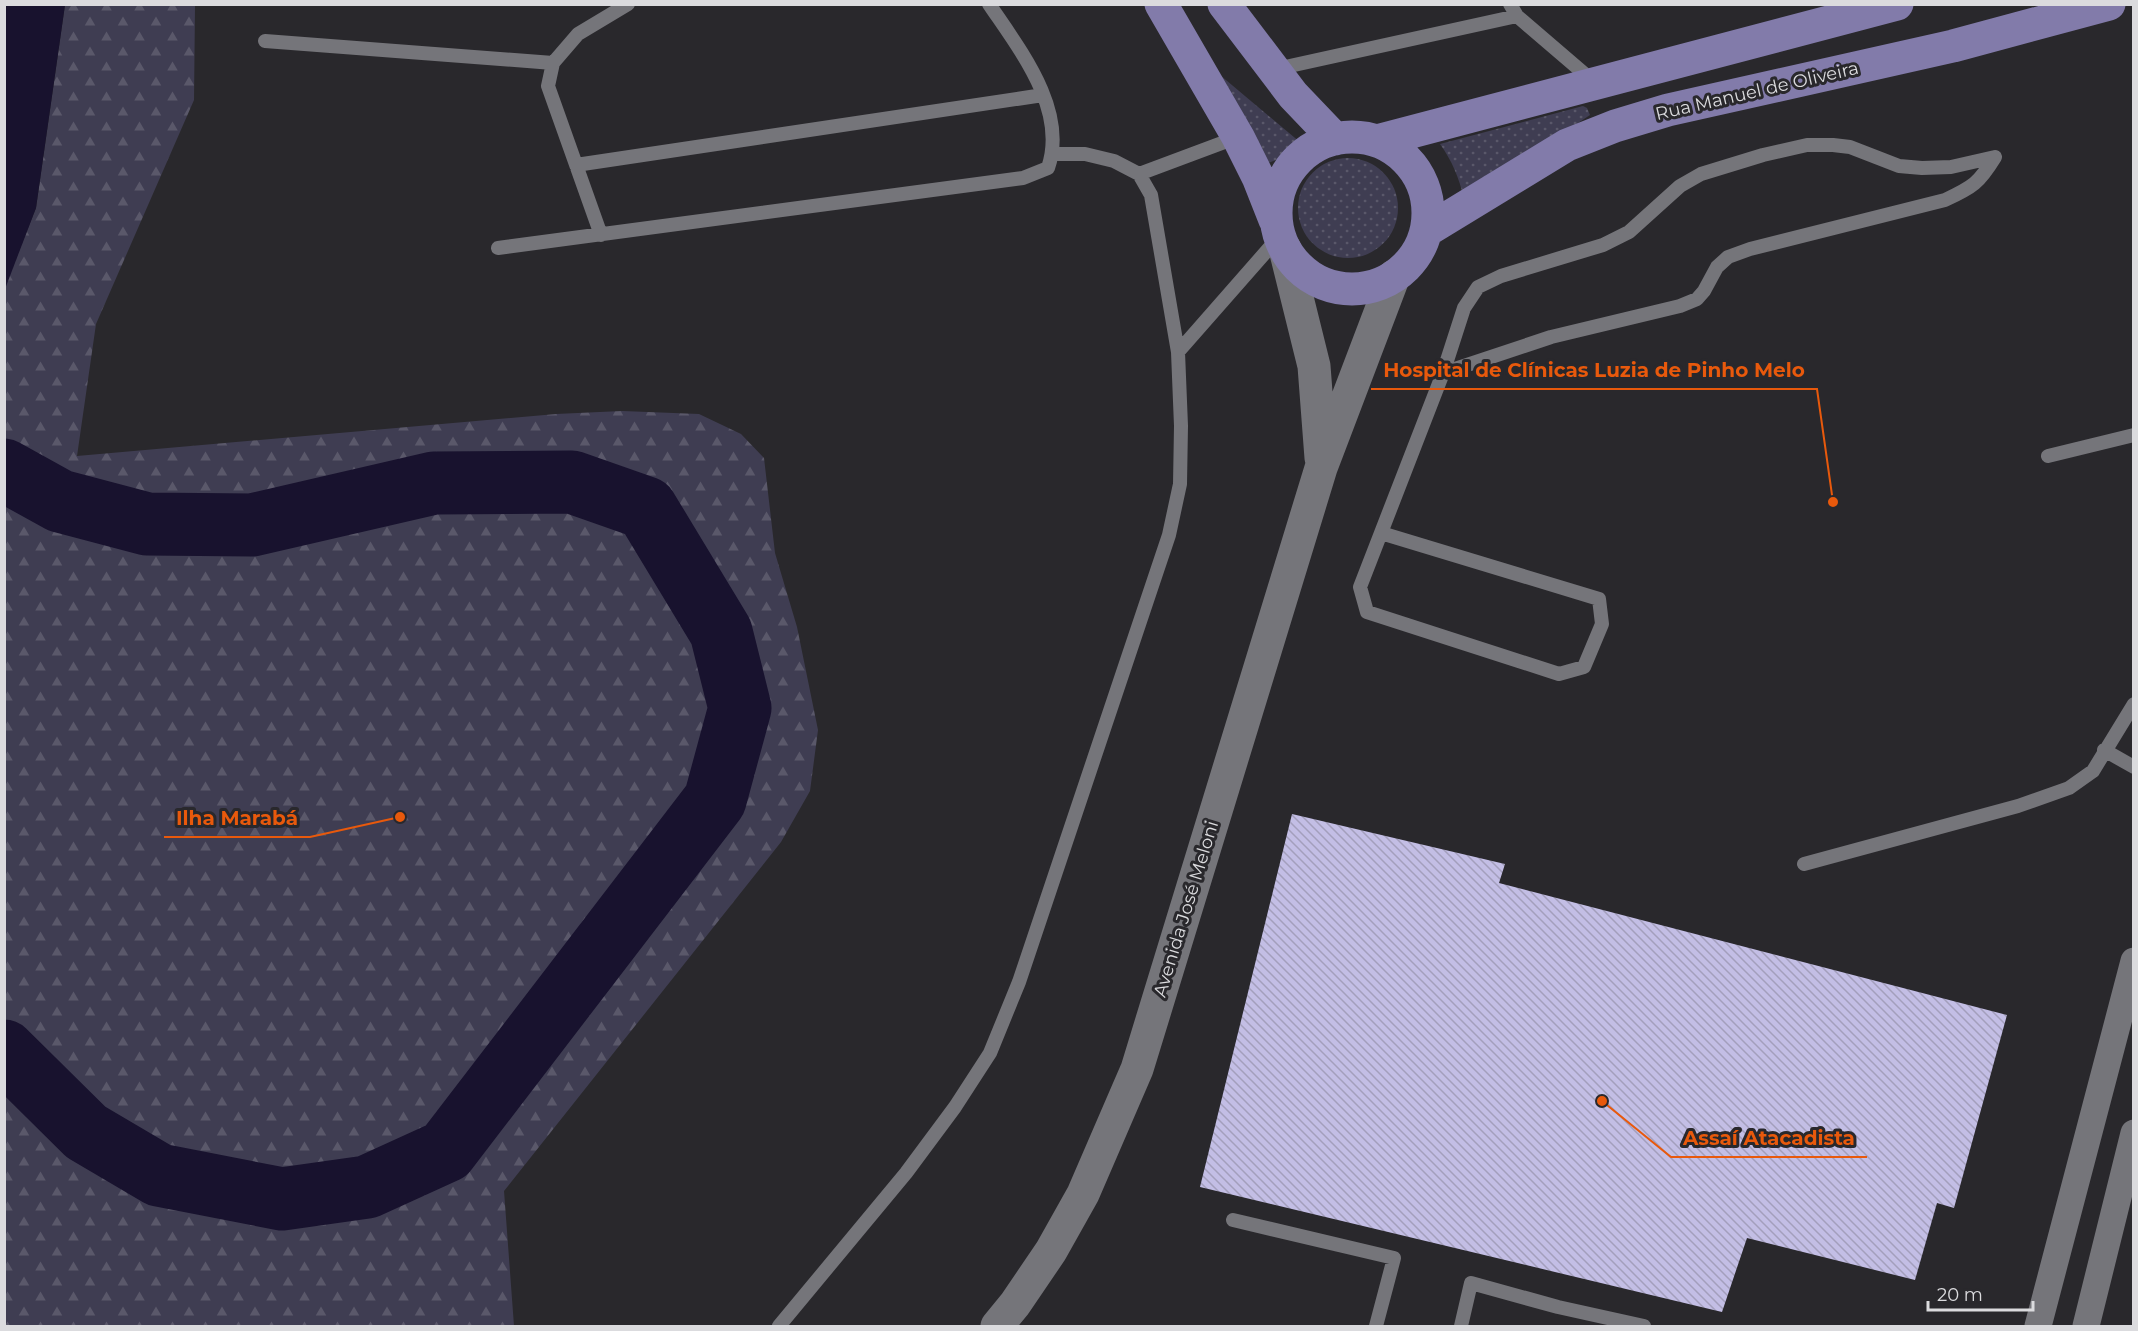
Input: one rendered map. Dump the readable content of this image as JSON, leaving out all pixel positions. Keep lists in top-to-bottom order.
{
  "streets": {
    "main road": ["Rua Manuel de Oliveira", "Avenida José Meloni"]
  },
  "crossings": [
    ["Rua Manuel de Oliveira", "Avenida José Meloni"]
  ],
  "places": ["Hospital de Clínicas Luzia de Pinho Melo", "Ilha Marabá", "Assaí Atacadista"],
  "scale_bar": "20 m"
}
